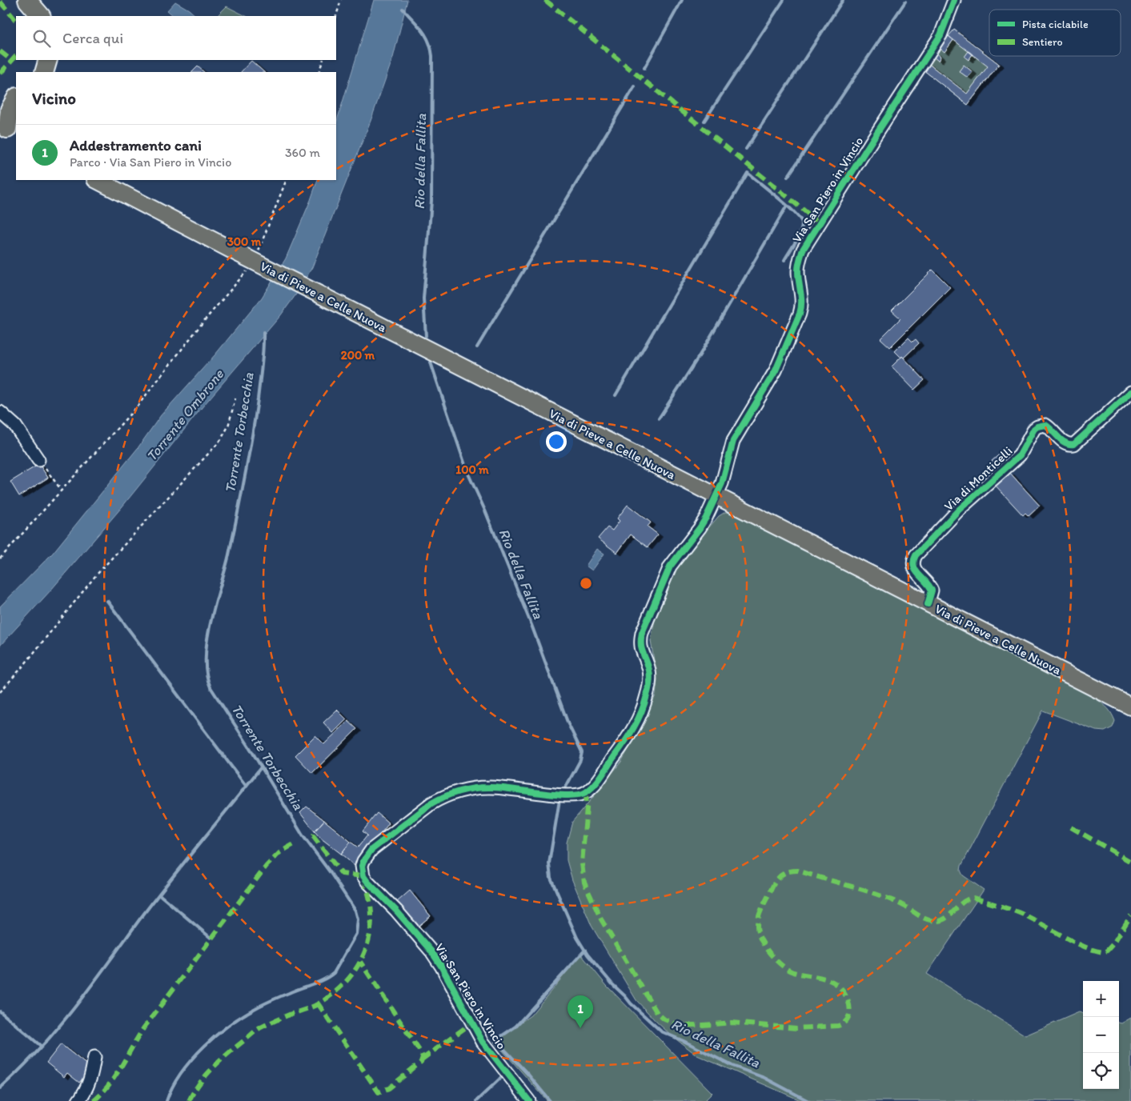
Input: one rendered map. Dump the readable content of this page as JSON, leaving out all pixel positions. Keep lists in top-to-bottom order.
{
  "streets": {
    "main road": ["Via di Pieve a Celle Nuova"],
    "street": ["Via San Piero in Vincio", "Via di Monticelli"]
  },
  "crossings": [
    ["Via San Piero in Vincio", "Via di Pieve a Celle Nuova"],
    ["Via di Pieve a Celle Nuova", "Via di Monticelli"]
  ],
  "water": ["Rio della Fallita", "Torrente Ombrone", "Torrente Torbecchia"],
  "legend": ["Pista ciclabile", "Sentiero"],
  "page": {
    "search": "Cerca qui",
    "heading": "Vicino",
    "list": [
      {
        "mark": "1",
        "name": "Addestramento cani",
        "note": "Parco · Via San Piero in Vincio",
        "value": "360 m"
      }
    ],
    "map_buttons": ["+", "−"],
    "pins": "1"
  },
  "rings": ["300 m", "200 m", "100 m"]
}
